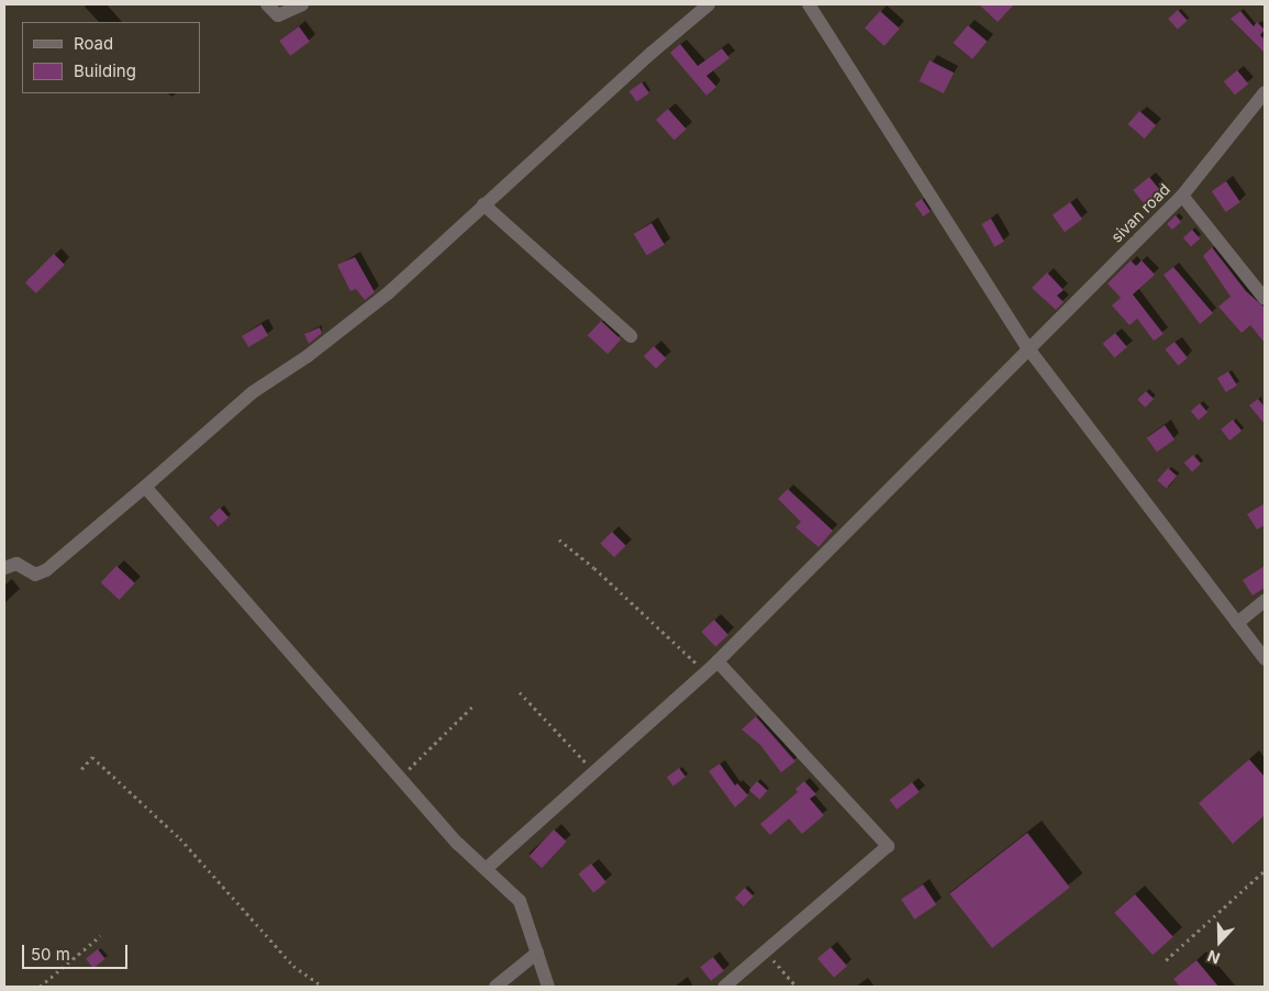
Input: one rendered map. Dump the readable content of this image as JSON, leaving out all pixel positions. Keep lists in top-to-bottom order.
{
  "streets": {
    "street": ["sivan road"]
  },
  "legend": ["Road", "Building"],
  "scale_bar": "50 m",
  "north": "bottom"
}
